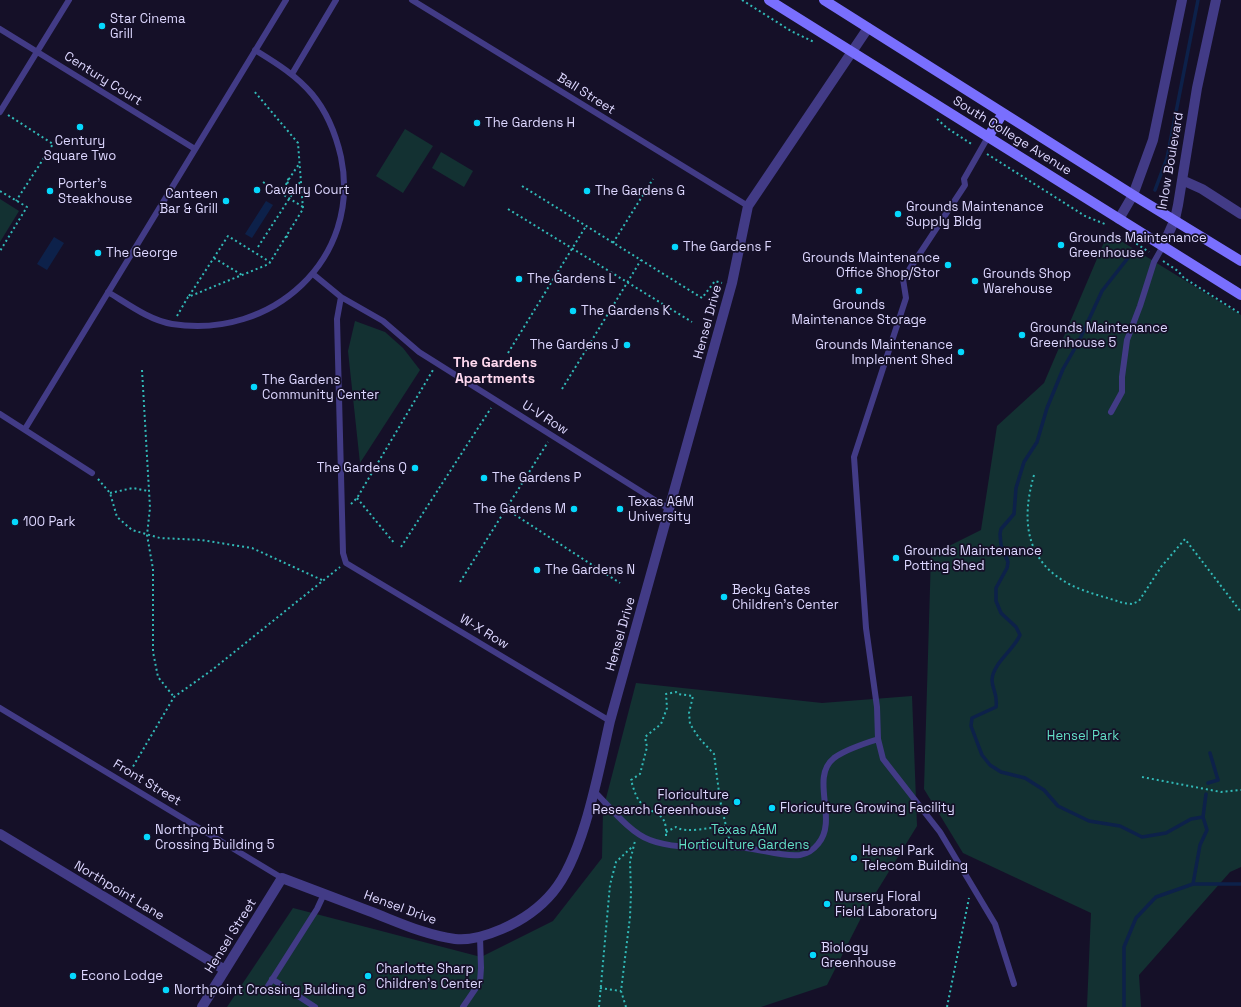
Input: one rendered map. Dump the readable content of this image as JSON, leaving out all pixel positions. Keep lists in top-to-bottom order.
{
  "streets": {
    "main road": ["South College Avenue"],
    "street": [
      "Inlow Boulevard",
      "Hensel Drive",
      "Northpoint Lane",
      "Hensel Street"
    ],
    "lane": [
      "Century Court",
      "Ball Street",
      "U-V Row",
      "W-X Row",
      "Front Street"
    ]
  },
  "crossings": [
    ["Ball Street", "Hensel Drive"],
    ["South College Avenue", "Inlow Boulevard"],
    ["South College Avenue", "Hensel Drive"],
    ["Hensel Drive", "U-V Row"],
    ["Hensel Drive", "W-X Row"],
    ["Hensel Drive", "Front Street"],
    ["Hensel Drive", "Hensel Street"],
    ["Front Street", "Hensel Street"],
    ["Northpoint Lane", "Hensel Street"]
  ],
  "districts": ["The Gardens Apartments"],
  "parks": ["Hensel Park", "Texas A&M Horticulture Gardens"],
  "places": [
    "Star Cinema Grill",
    "The Gardens H",
    "Century Square Two",
    "Cavalry Court",
    "Porter's Steakhouse",
    "The Gardens G",
    "Canteen Bar & Grill",
    "Grounds Maintenance Supply Bldg",
    "Grounds Maintenance Greenhouse",
    "The Gardens F",
    "The George",
    "Grounds Maintenance Office Shop/Stor",
    "The Gardens L",
    "Grounds Shop Warehouse",
    "Grounds Maintenance Storage",
    "The Gardens K",
    "Grounds Maintenance Greenhouse 5",
    "The Gardens J",
    "Grounds Maintenance Implement Shed",
    "The Gardens Community Center",
    "The Gardens Q",
    "The Gardens P",
    "The Gardens M",
    "Texas A&M University",
    "100 Park",
    "Grounds Maintenance Potting Shed",
    "The Gardens N",
    "Becky Gates Children's Center",
    "Floriculture Research Greenhouse",
    "Floriculture Growing Facility",
    "Northpoint Crossing Building 5",
    "Hensel Park Telecom Building",
    "Nursery Floral Field Laboratory",
    "Biology Greenhouse",
    "Econo Lodge",
    "Charlotte Sharp Children's Center",
    "Northpoint Crossing Building 6"
  ]
}
